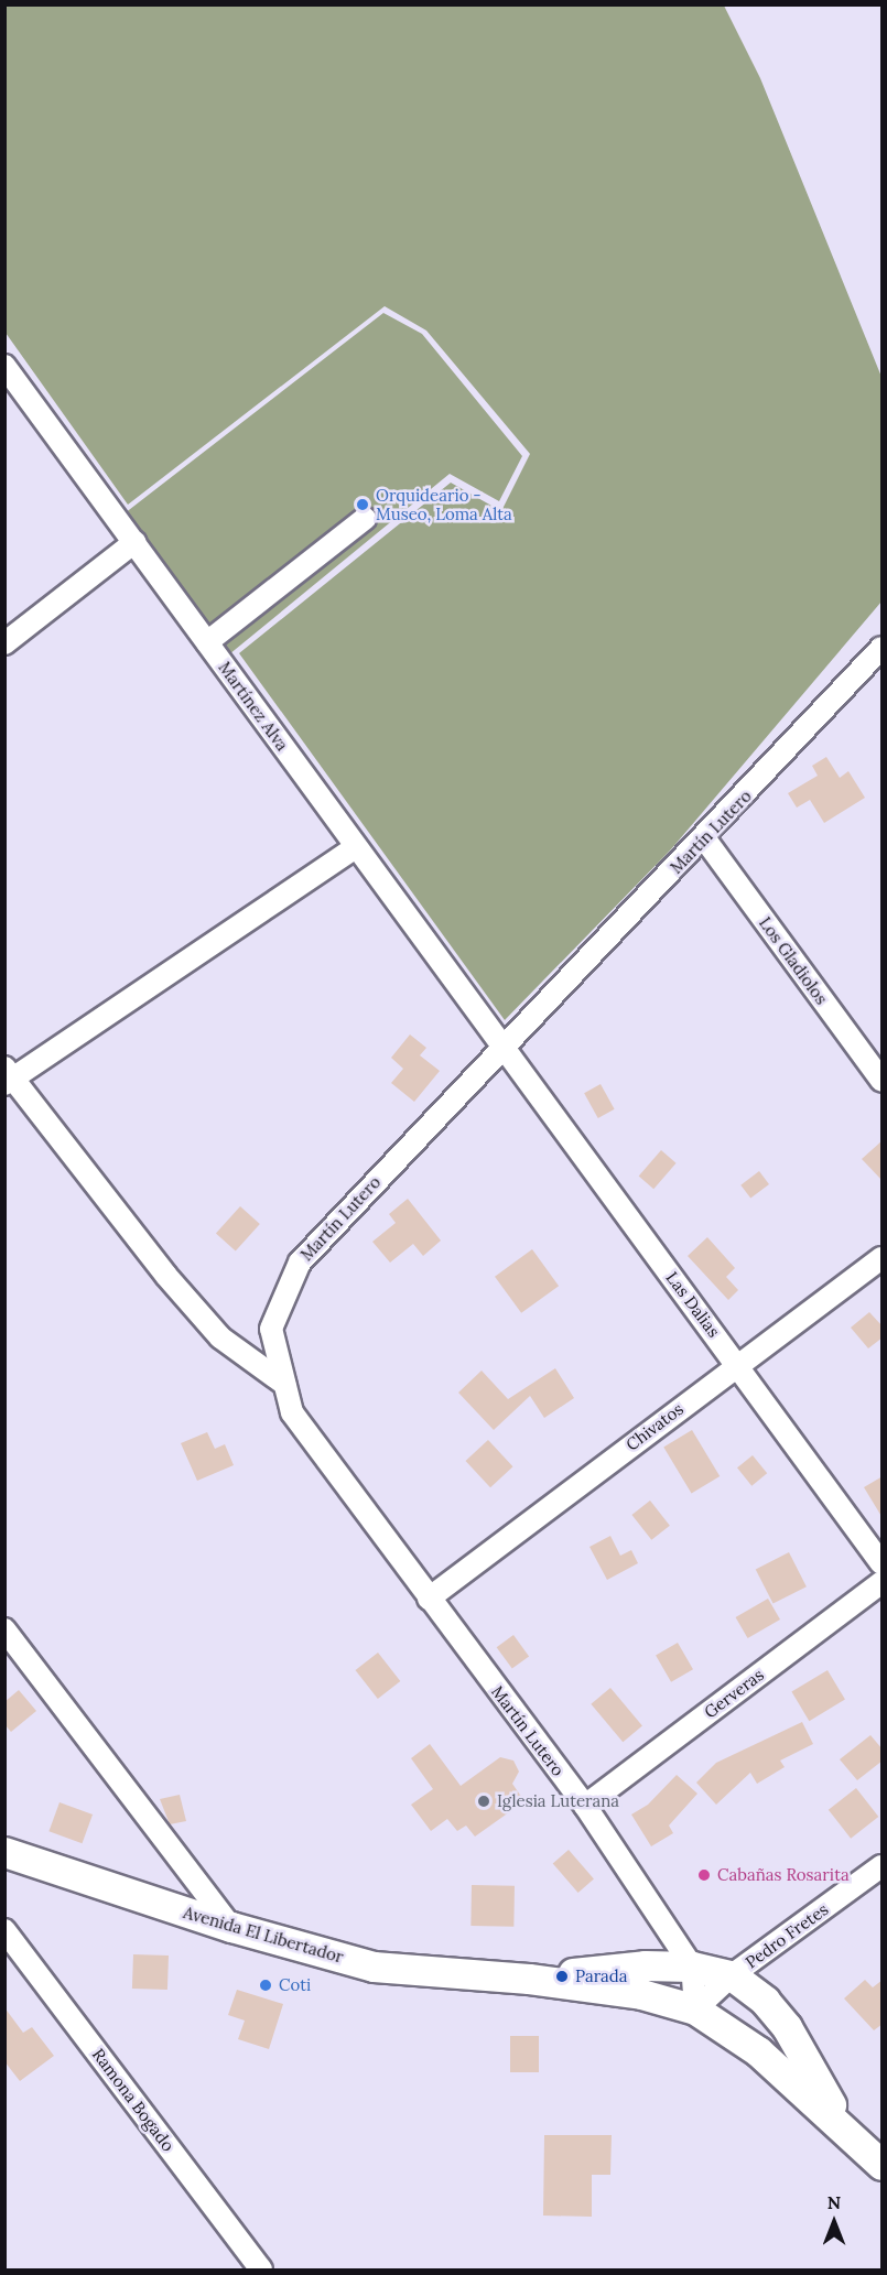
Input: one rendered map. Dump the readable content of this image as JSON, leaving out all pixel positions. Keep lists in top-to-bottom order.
{
  "streets": {
    "main road": ["Avenida El Libertador"],
    "street": [
      "Martínez Alva",
      "Martín Lutero",
      "Los Gladiolos",
      "Las Dalias",
      "Chivatos",
      "Gerveras",
      "Pedro Fretes",
      "Ramona Bogado"
    ]
  },
  "crossings": [
    ["Martínez Alva", "Martín Lutero"],
    ["Martínez Alva", "Las Dalias"],
    ["Martín Lutero", "Los Gladiolos"],
    ["Martín Lutero", "Las Dalias"],
    ["Martín Lutero", "Chivatos"],
    ["Martín Lutero", "Gerveras"],
    ["Martín Lutero", "Avenida El Libertador"],
    ["Martín Lutero", "Pedro Fretes"],
    ["Las Dalias", "Chivatos"],
    ["Avenida El Libertador", "Pedro Fretes"]
  ],
  "places": [
    "Orquideario - Museo, Loma Alta",
    "Iglesia Luterana",
    "Cabañas Rosarita",
    "Parada",
    "Coti"
  ],
  "north": "top"
}
